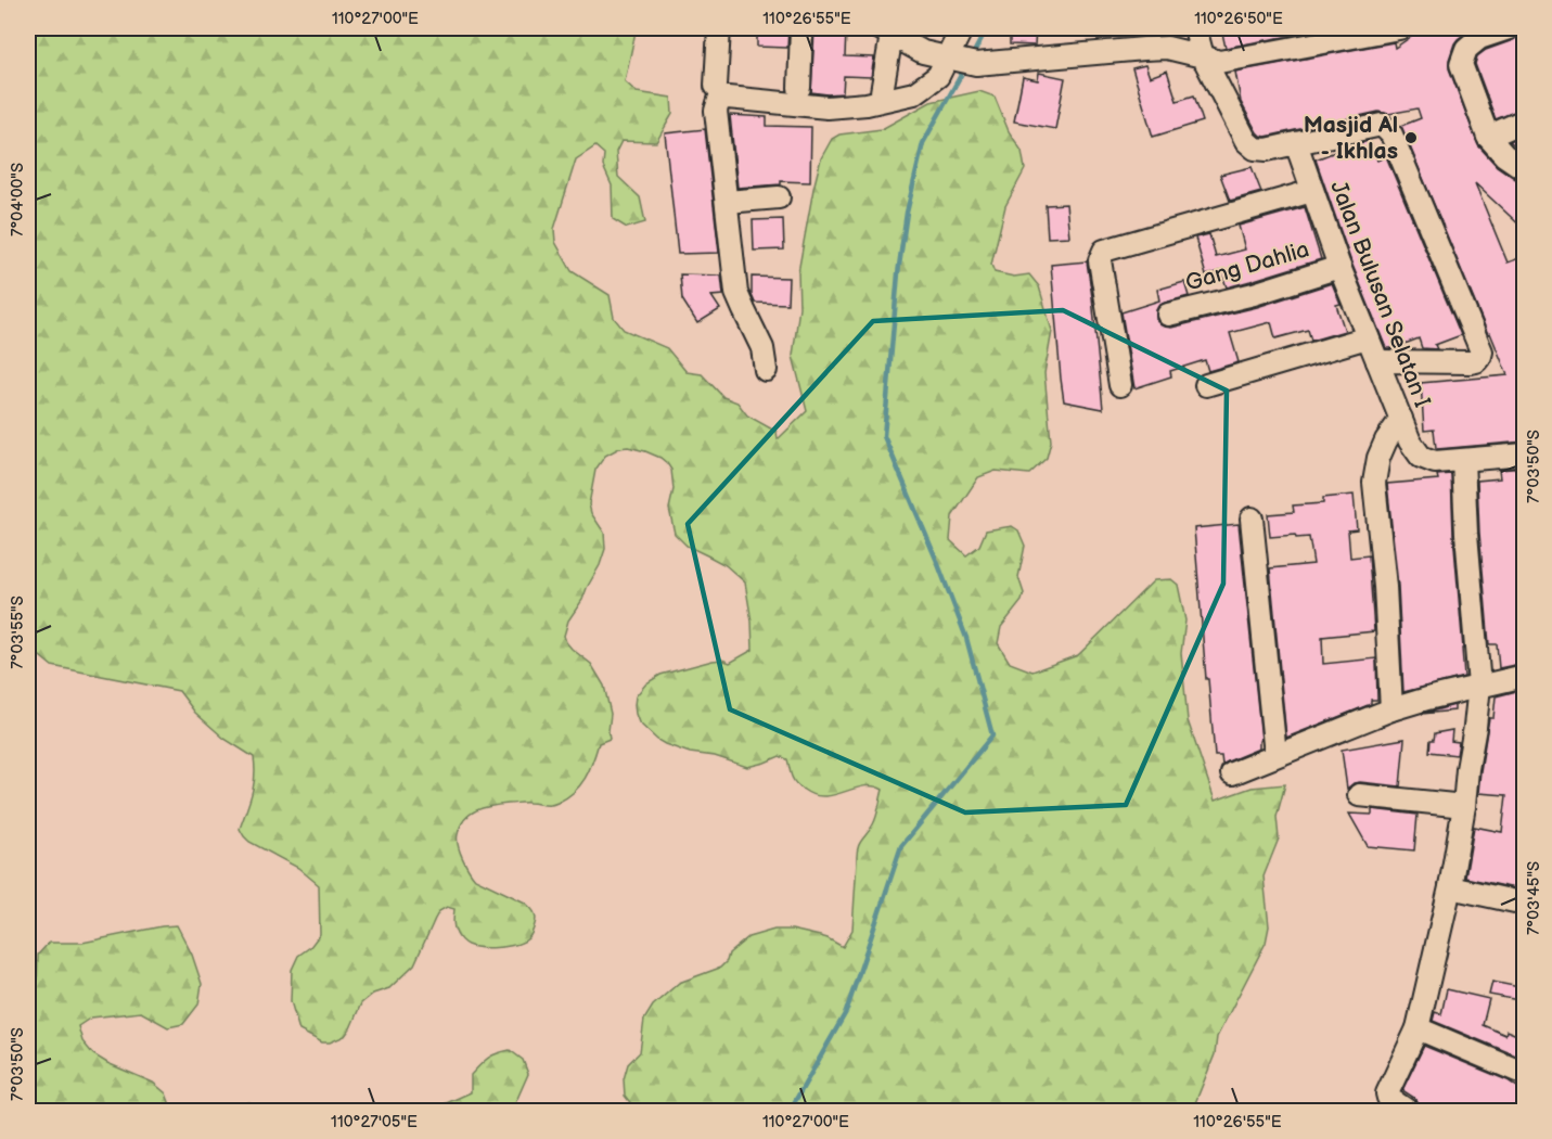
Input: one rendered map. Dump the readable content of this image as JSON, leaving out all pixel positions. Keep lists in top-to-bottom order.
{
  "streets": {
    "street": ["Gang Dahlia", "Jalan Bulusan Selatan I"]
  },
  "crossings": [
    ["Gang Dahlia", "Jalan Bulusan Selatan I"]
  ],
  "places": ["Masjid Al - Ikhlas"],
  "coordinates": [
    "110°27'00\"E",
    "110°26'55\"E",
    "110°26'50\"E",
    "7°04'00\"S",
    "7°03'50\"S",
    "7°03'55\"S",
    "7°03'45\"S",
    "110°27'05\"E"
  ]
}
